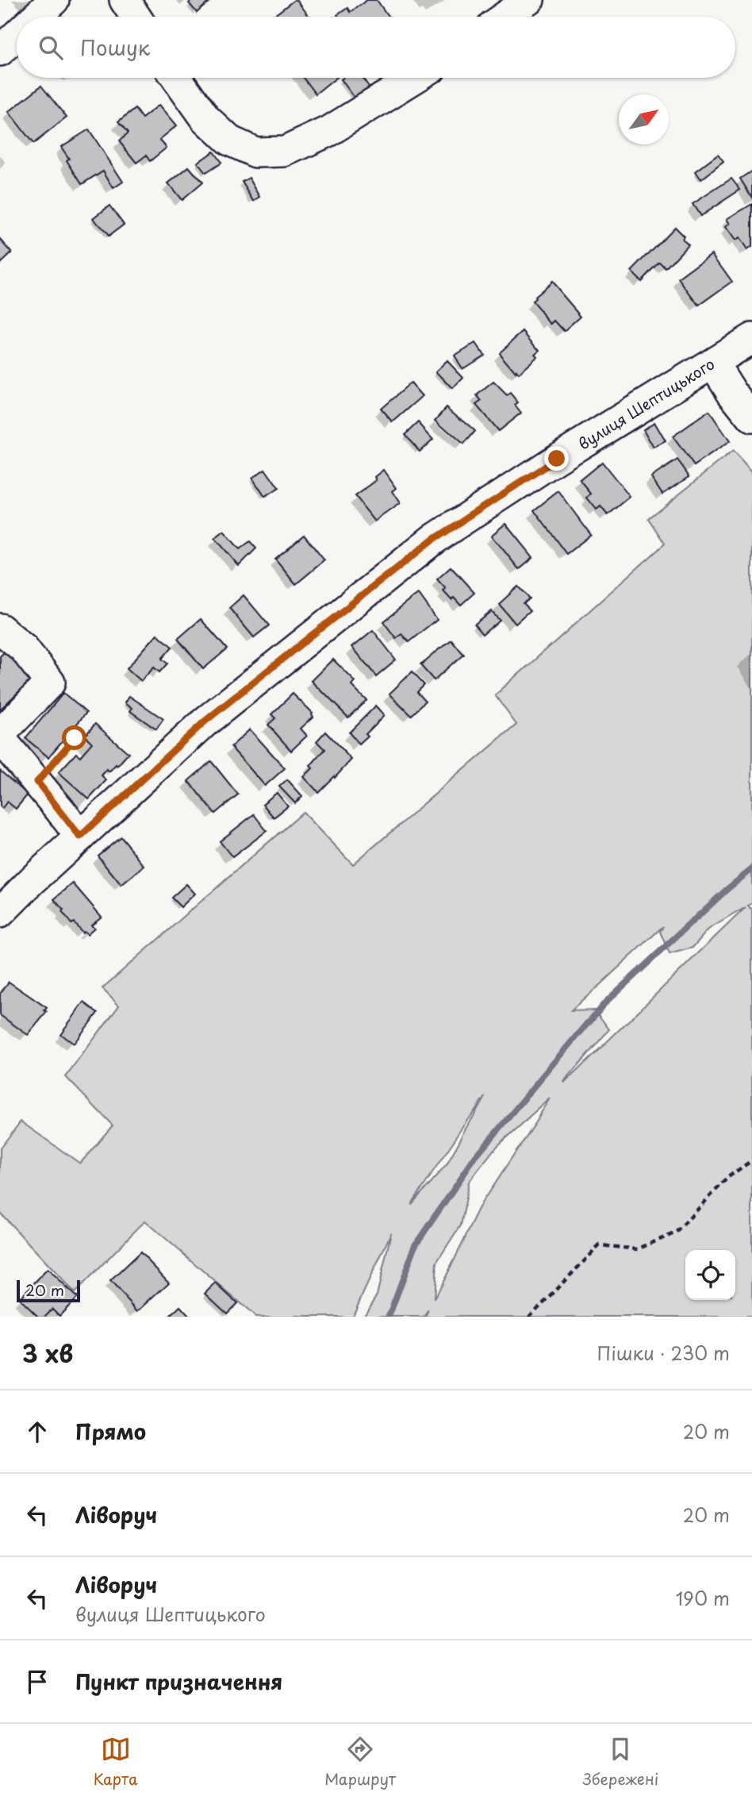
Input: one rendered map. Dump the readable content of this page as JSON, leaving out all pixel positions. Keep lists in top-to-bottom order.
{
  "streets": {
    "street": ["вулиця Шептицького"]
  },
  "scale_bar": "20 m",
  "north": "top right",
  "page": {
    "search": "Пошук",
    "scale": "20 m",
    "heading": ["3 хв", "Пішки · 230 m"],
    "list": [
      ["Прямо", "20 m"],
      ["Ліворуч", "20 m"],
      ["Ліворуч", "вулиця Шептицького", "190 m"],
      "Пункт призначення"
    ],
    "nav": ["Карта", "Маршрут", "Збережені"]
  }
}
